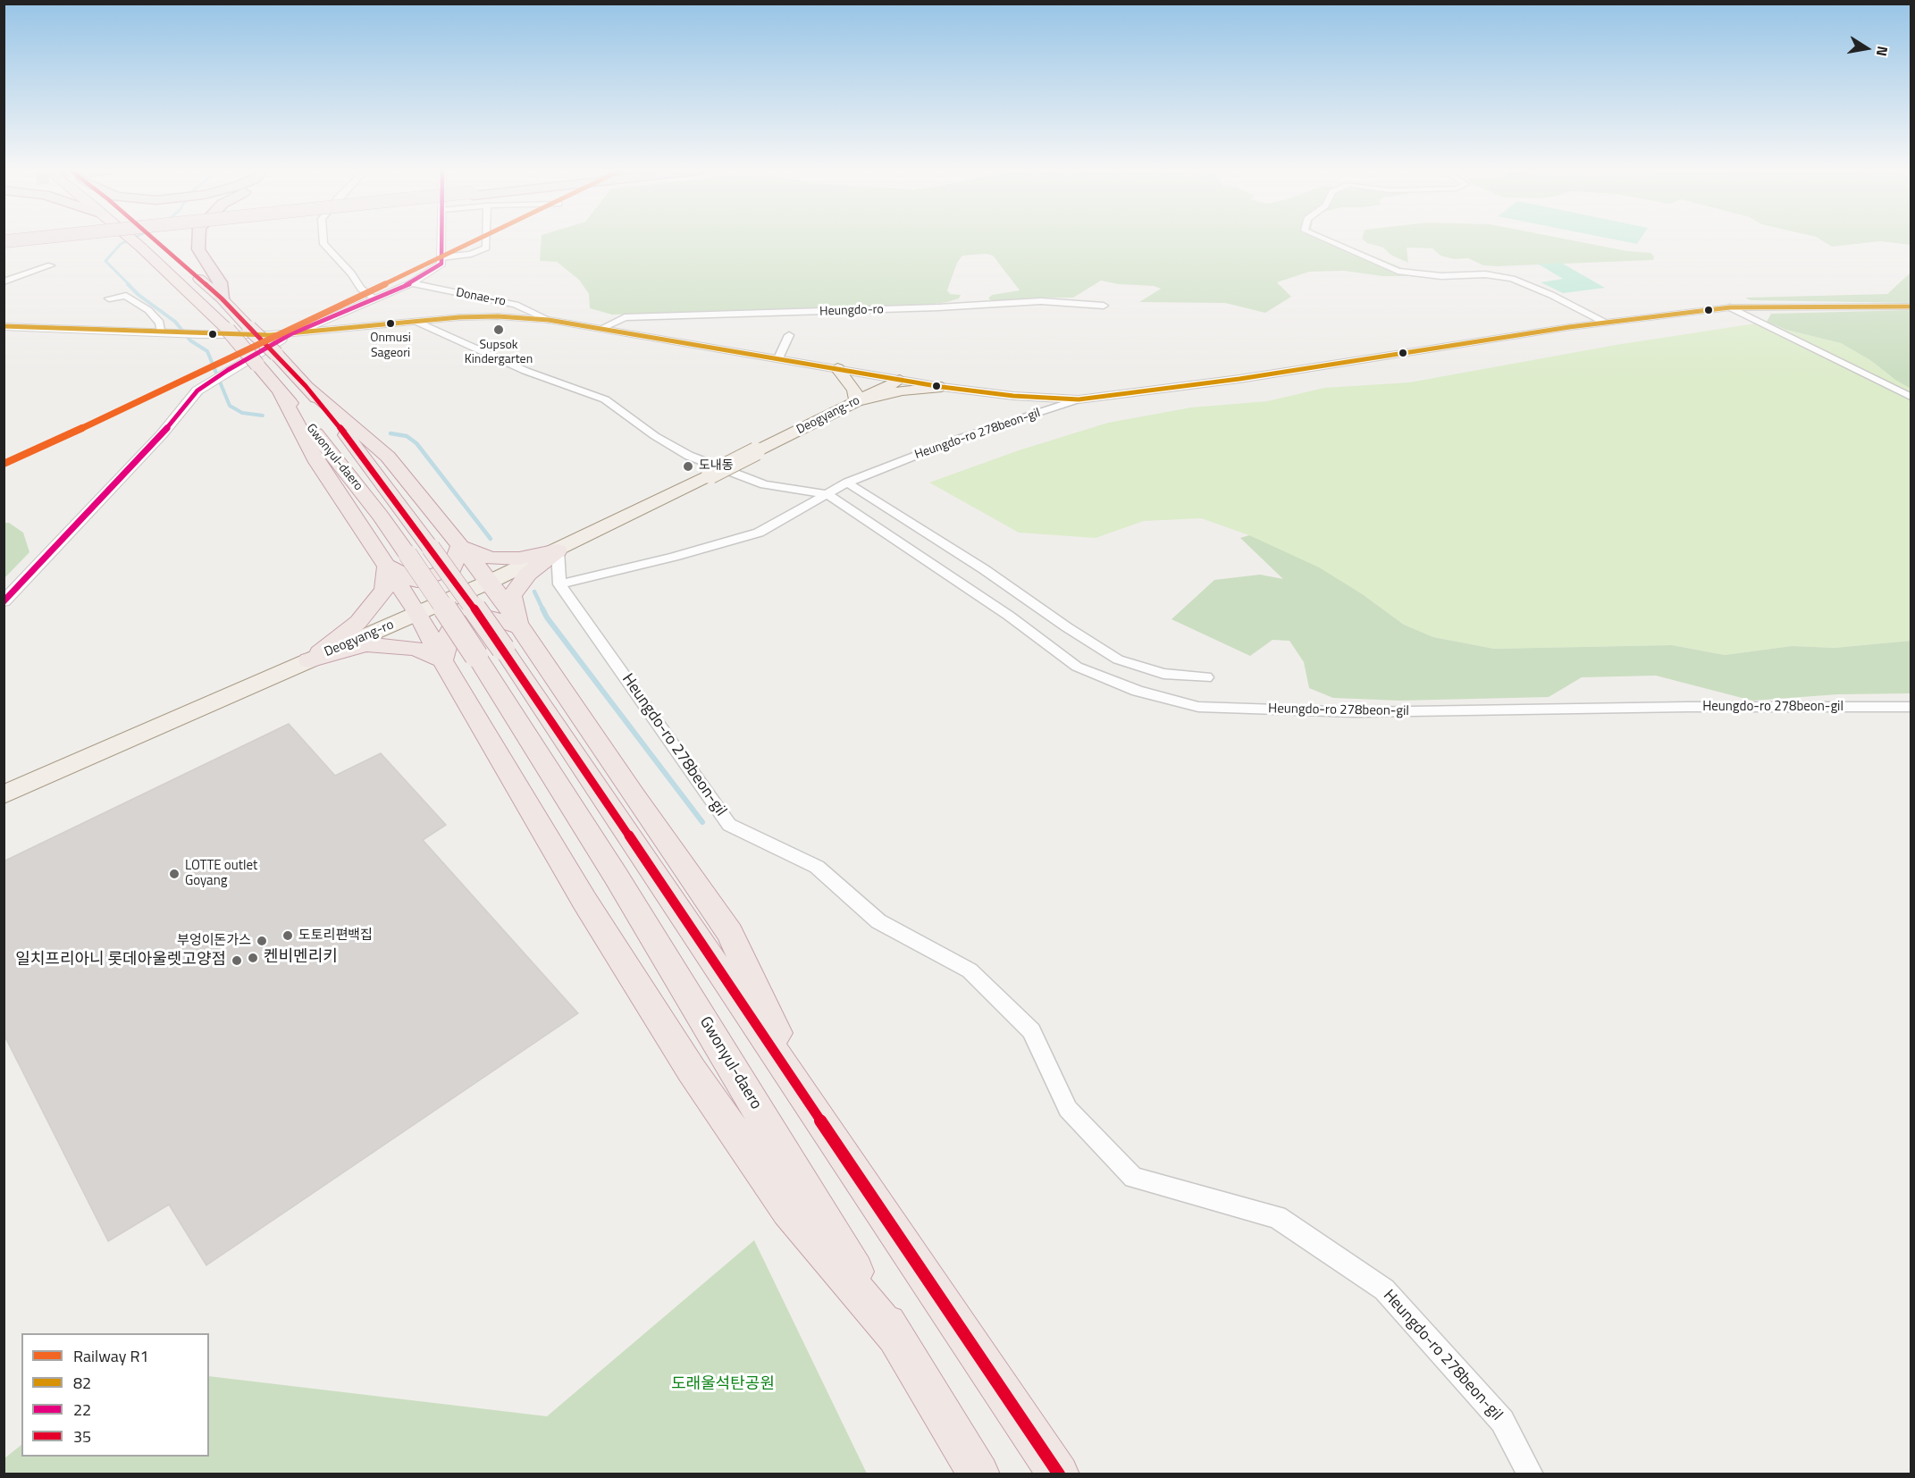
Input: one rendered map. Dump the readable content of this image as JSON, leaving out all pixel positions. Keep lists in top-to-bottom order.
{
  "streets": {
    "highway": ["Gwonyul-daero"],
    "main road": ["Deogyang-ro"],
    "street": ["Donae-ro", "Heungdo-ro", "Heungdo-ro 278beon-gil"]
  },
  "parks": ["도래울석탄공원"],
  "places": [
    "Onmusi Sageori",
    "Supsok Kindergarten",
    "도내동",
    "LOTTE outlet Goyang",
    "도토리편백집",
    "부엉이돈가스",
    "켄비멘리키",
    "일치프리아니 롯데아울렛고양점"
  ],
  "lines": [
    "rail line R1",
    "transit line 22",
    "transit line 35",
    "transit line 82"
  ],
  "legend": [
    "Railway R1",
    "82",
    "22",
    "35"
  ],
  "north": "right"
}
